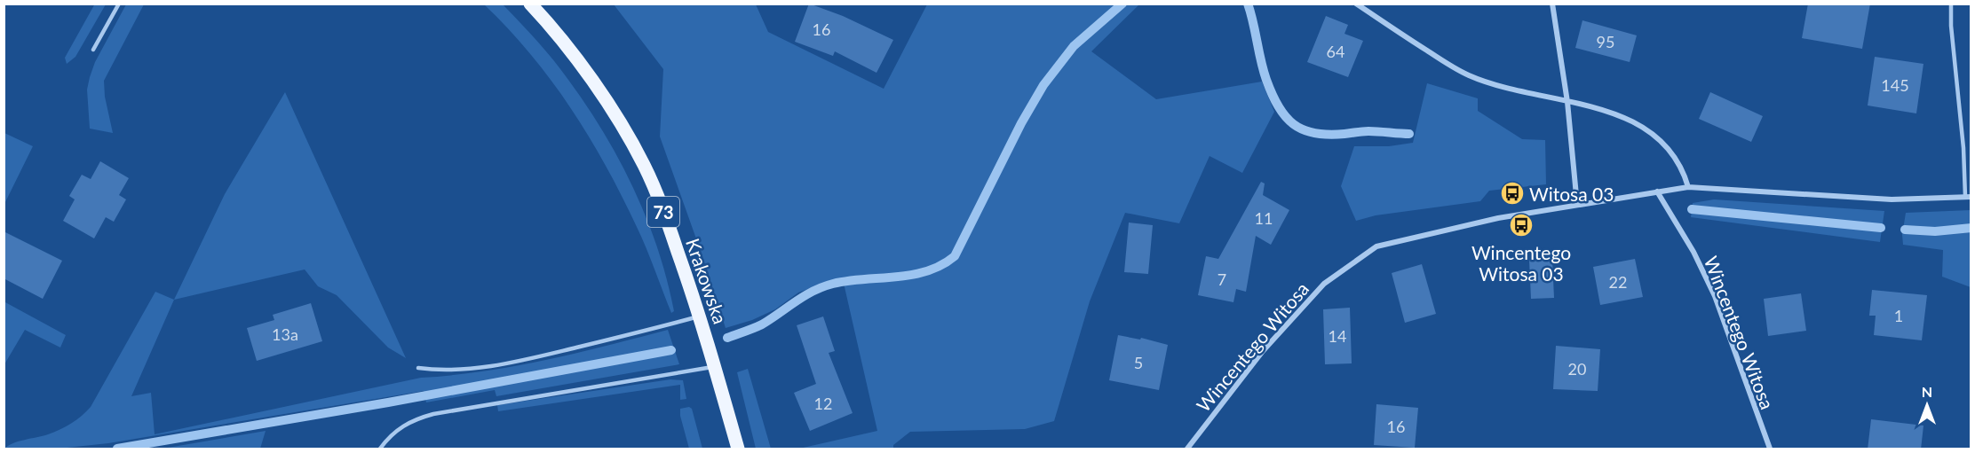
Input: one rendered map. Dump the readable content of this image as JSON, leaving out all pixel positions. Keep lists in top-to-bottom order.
{
  "streets": {
    "main road": ["73", "Krakowska"],
    "street": ["Wincentego Witosa"]
  },
  "places": {
    "bus stop": ["Witosa 03", "Wincentego Witosa 03"]
  },
  "house_numbers": [
    "16",
    "95",
    "64",
    "145",
    "11",
    "7",
    "22",
    "1",
    "13a",
    "14",
    "5",
    "20",
    "12",
    "16"
  ],
  "north": "top"
}
